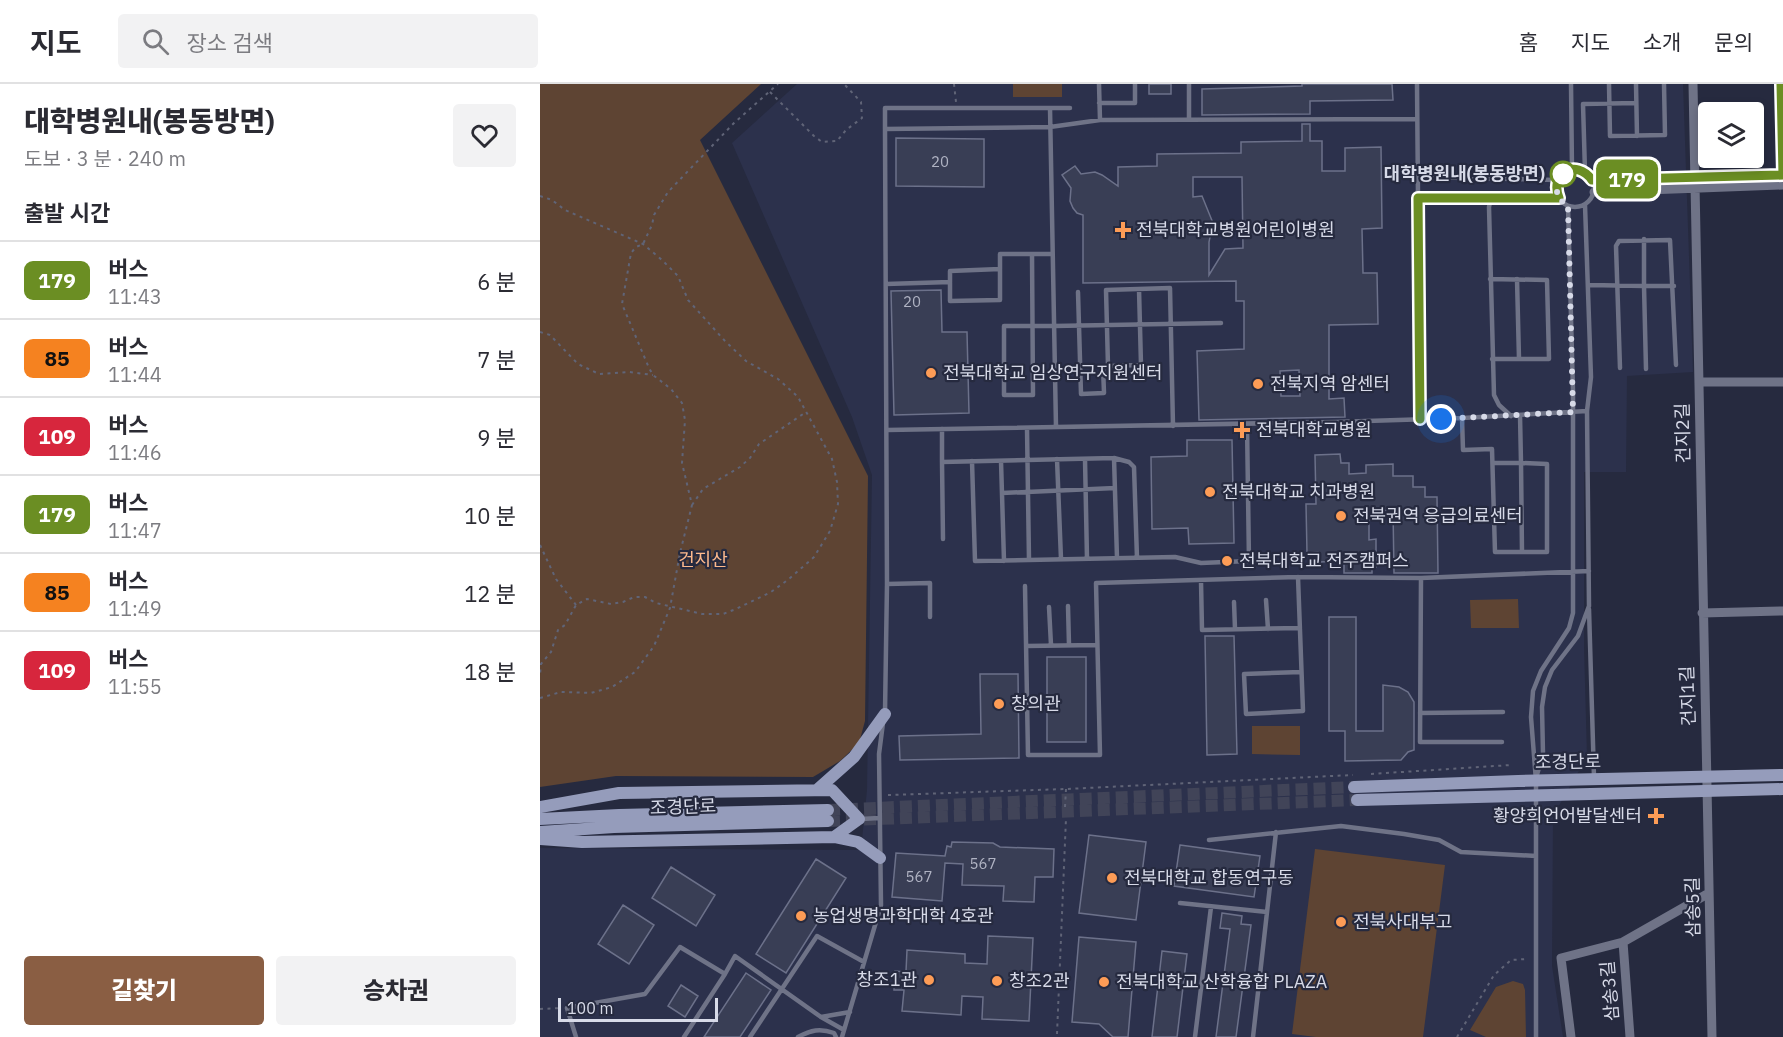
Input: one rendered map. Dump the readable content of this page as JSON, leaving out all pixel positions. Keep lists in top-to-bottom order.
{
  "streets": {
    "street": [
      "건지2길",
      "건지1길",
      "조경단로",
      "삼송5길",
      "삼송3길"
    ]
  },
  "crossings": [
    ["건지2길", "건지1길"],
    ["건지1길", "조경단로"],
    ["건지1길", "삼송5길"],
    ["조경단로", "삼송5길"],
    ["삼송5길", "삼송3길"]
  ],
  "parks": ["건지산"],
  "places": {
    "other": [
      "대학병원내(봉동방면)",
      "전북대학교 임상연구지원센터",
      "전북지역 암센터",
      "전북대학교 치과병원",
      "전북권역 응급의료센터",
      "전북대학교 전주캠퍼스",
      "창의관",
      "전북대학교 합동연구동",
      "농업생명과학대학 4호관",
      "전북사대부고",
      "창조1관",
      "창조2관",
      "전북대학교 산학융합 PLAZA"
    ],
    "health": ["전북대학교병원어린이병원", "전북대학교병원", "황양희언어발달센터"]
  },
  "lines": ["bus line 179"],
  "house_numbers": [
    "20",
    "20",
    "567",
    "567"
  ],
  "scale_bar": "100 m",
  "page": {
    "header": "지도",
    "search": "장소 검색",
    "nav": [
      "홈",
      "지도",
      "소개",
      "문의"
    ],
    "heading": [
      ["대학병원내(봉동방면)", "도보 · 3 분 · 240 m"],
      "출발 시간"
    ],
    "on_map": "179",
    "list": [
      {
        "mark": "179",
        "name": "버스",
        "note": "11:43",
        "value": "6 분"
      },
      {
        "mark": "85",
        "name": "버스",
        "note": "11:44",
        "value": "7 분"
      },
      {
        "mark": "109",
        "name": "버스",
        "note": "11:46",
        "value": "9 분"
      },
      {
        "mark": "179",
        "name": "버스",
        "note": "11:47",
        "value": "10 분"
      },
      {
        "mark": "85",
        "name": "버스",
        "note": "11:49",
        "value": "12 분"
      },
      {
        "mark": "109",
        "name": "버스",
        "note": "11:55",
        "value": "18 분"
      }
    ],
    "buttons": ["길찾기", "승차권"],
    "scale": "100 m"
  }
}
